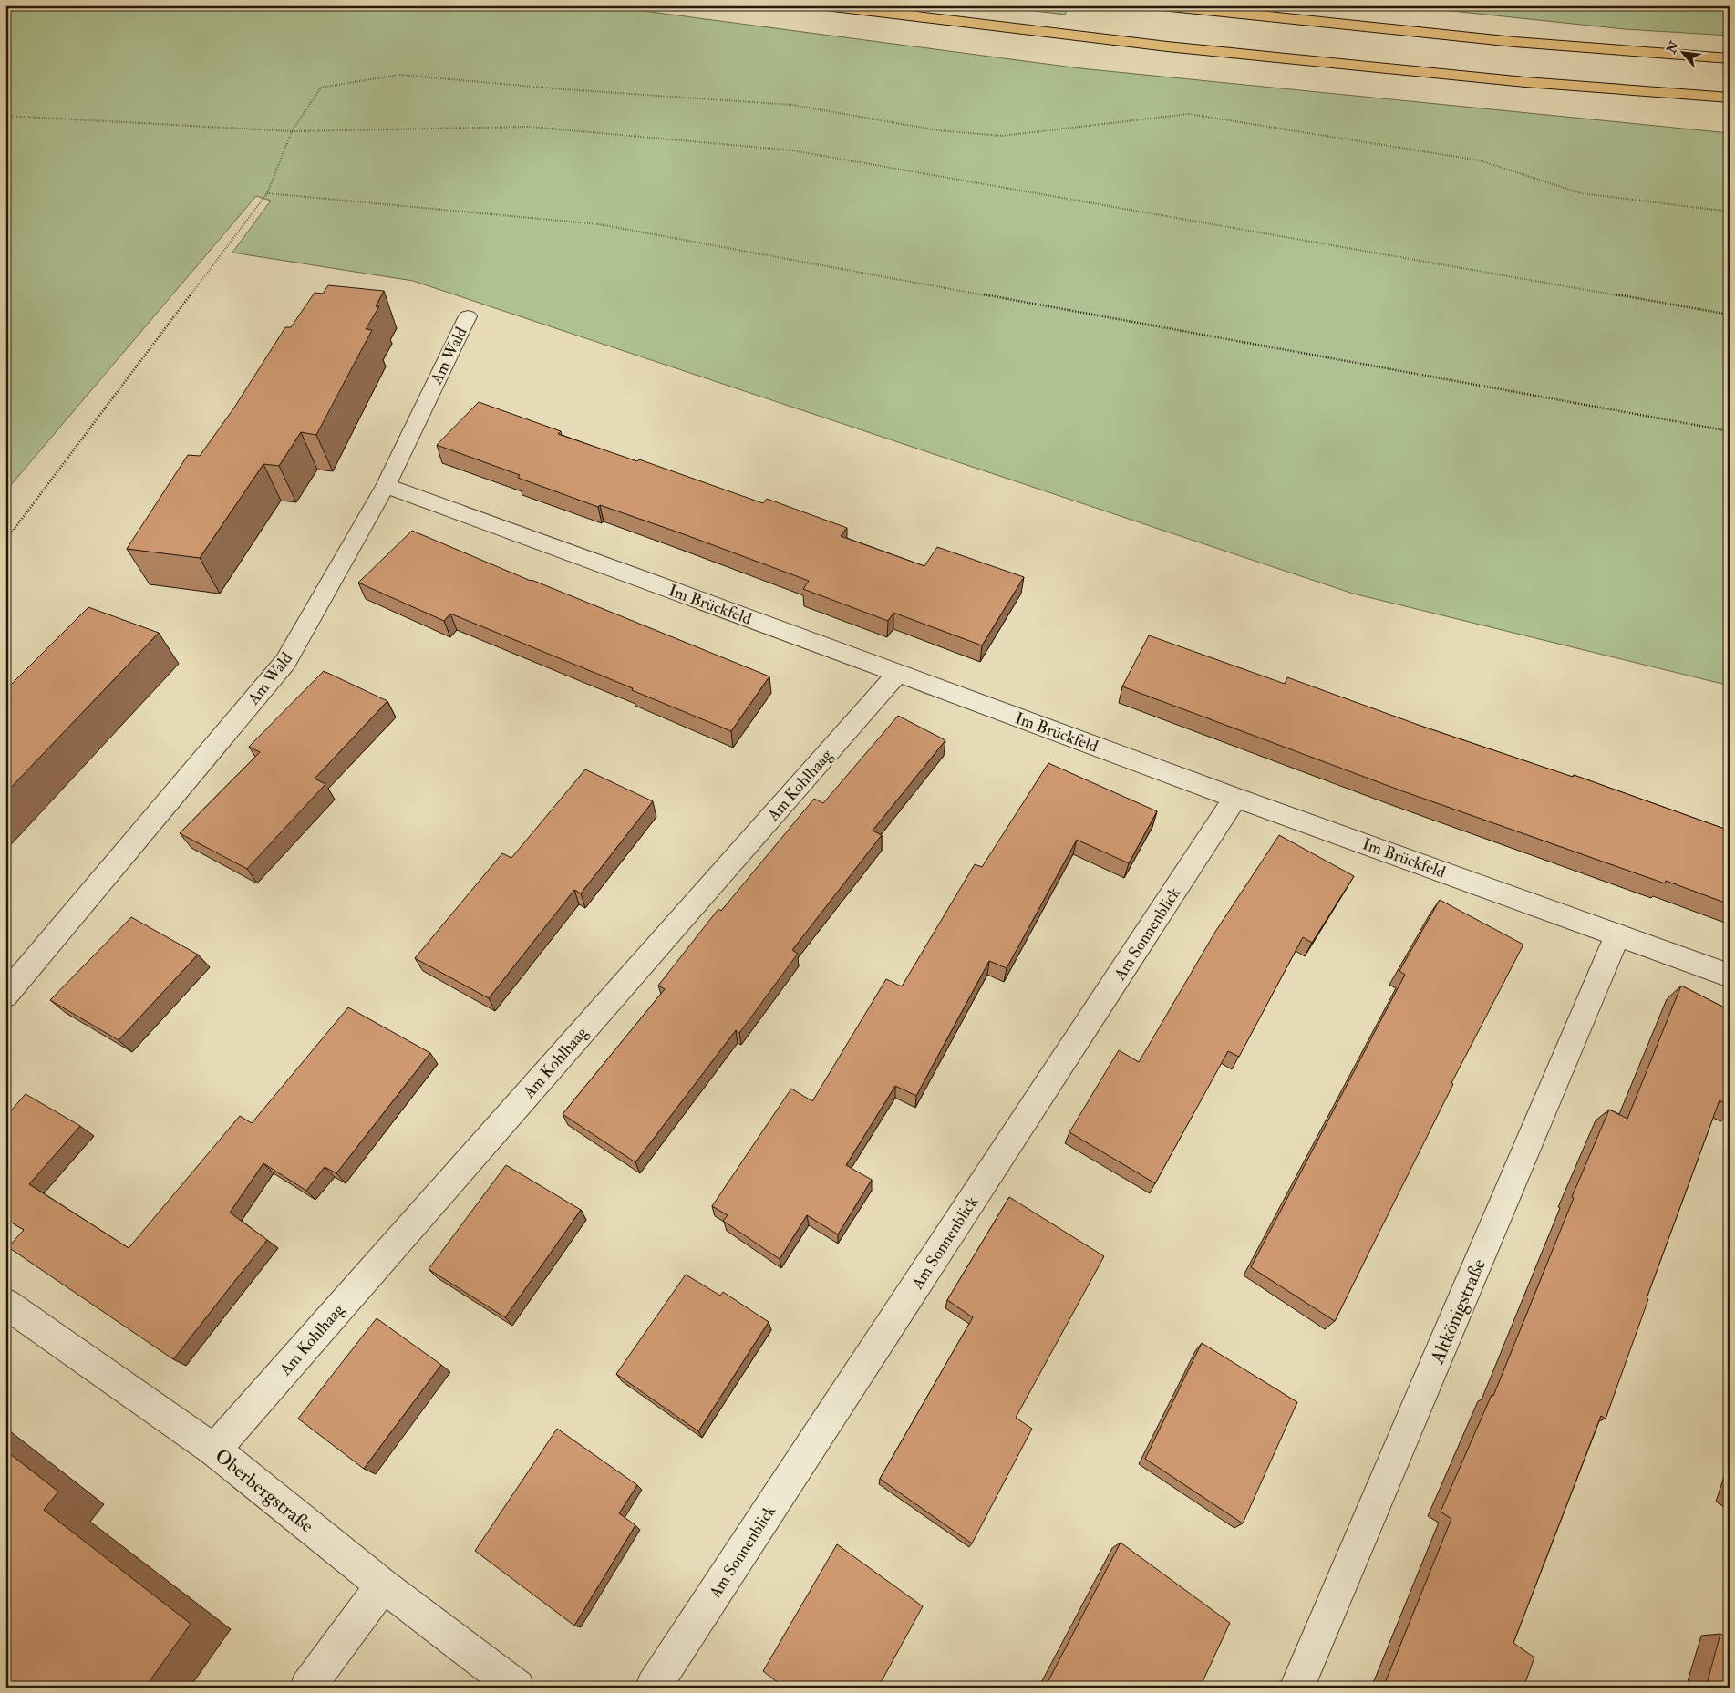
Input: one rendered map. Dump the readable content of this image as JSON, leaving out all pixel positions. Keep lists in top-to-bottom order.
{
  "streets": {
    "street": [
      "Am Wald",
      "Im Brückfeld",
      "Am Kohlhaag",
      "Am Sonnenblick",
      "Altkönigstraße",
      "Oberbergstraße"
    ]
  },
  "crossings": [
    ["Am Wald", "Im Brückfeld"],
    ["Im Brückfeld", "Am Kohlhaag"],
    ["Im Brückfeld", "Am Sonnenblick"],
    ["Im Brückfeld", "Altkönigstraße"],
    ["Am Kohlhaag", "Oberbergstraße"]
  ],
  "north": "top left"
}
